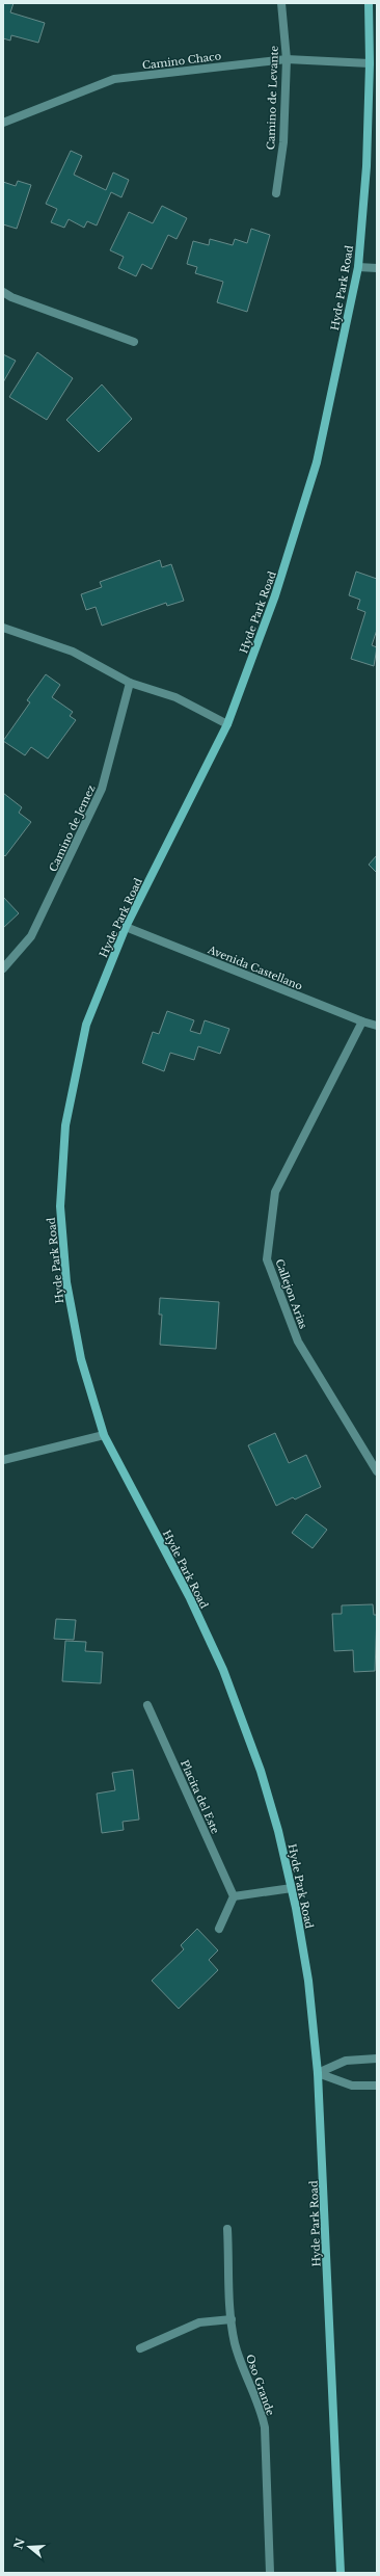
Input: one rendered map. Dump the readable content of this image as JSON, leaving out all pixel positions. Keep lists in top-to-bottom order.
{
  "streets": {
    "main road": ["Hyde Park Road"],
    "street": [
      "Camino Chaco",
      "Camino de Levante",
      "Camino de Jemez",
      "Avenida Castellano",
      "Callejon Arias",
      "Placita del Este",
      "Oso Grande"
    ]
  },
  "crossings": [
    ["Camino Chaco", "Camino de Levante"],
    ["Camino Chaco", "Hyde Park Road"],
    ["Hyde Park Road", "Avenida Castellano"],
    ["Avenida Castellano", "Callejon Arias"]
  ],
  "north": "left"
}
